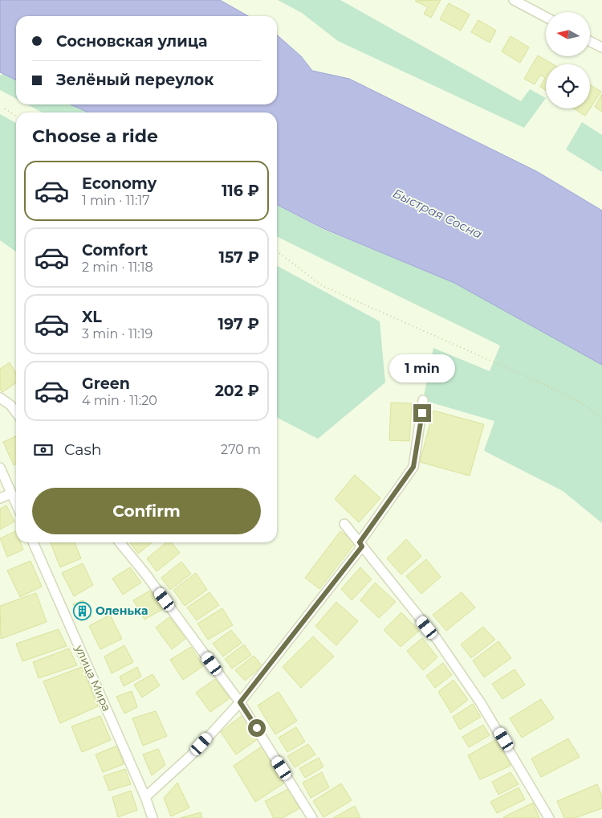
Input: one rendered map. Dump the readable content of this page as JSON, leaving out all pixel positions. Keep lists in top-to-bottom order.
{
  "streets": {
    "street": ["улица Мира"]
  },
  "water": ["Быстрая Сосна"],
  "places": {
    "building": ["Оленька"]
  },
  "north": "left",
  "page": {
    "banner": ["Сосновская улица", "Зелёный переулок"],
    "heading": "Choose a ride",
    "list": [
      {
        "name": "Economy",
        "note": "1 min · 11:17",
        "value": "116 ₽"
      },
      {
        "name": "Comfort",
        "note": "2 min · 11:18",
        "value": "157 ₽"
      },
      {
        "name": "XL",
        "note": "3 min · 11:19",
        "value": "197 ₽"
      },
      {
        "name": "Green",
        "note": "4 min · 11:20",
        "value": "202 ₽"
      }
    ],
    "bubble": "1 min",
    "pay": ["Cash", "270 m"],
    "buttons": "Confirm"
  }
}
